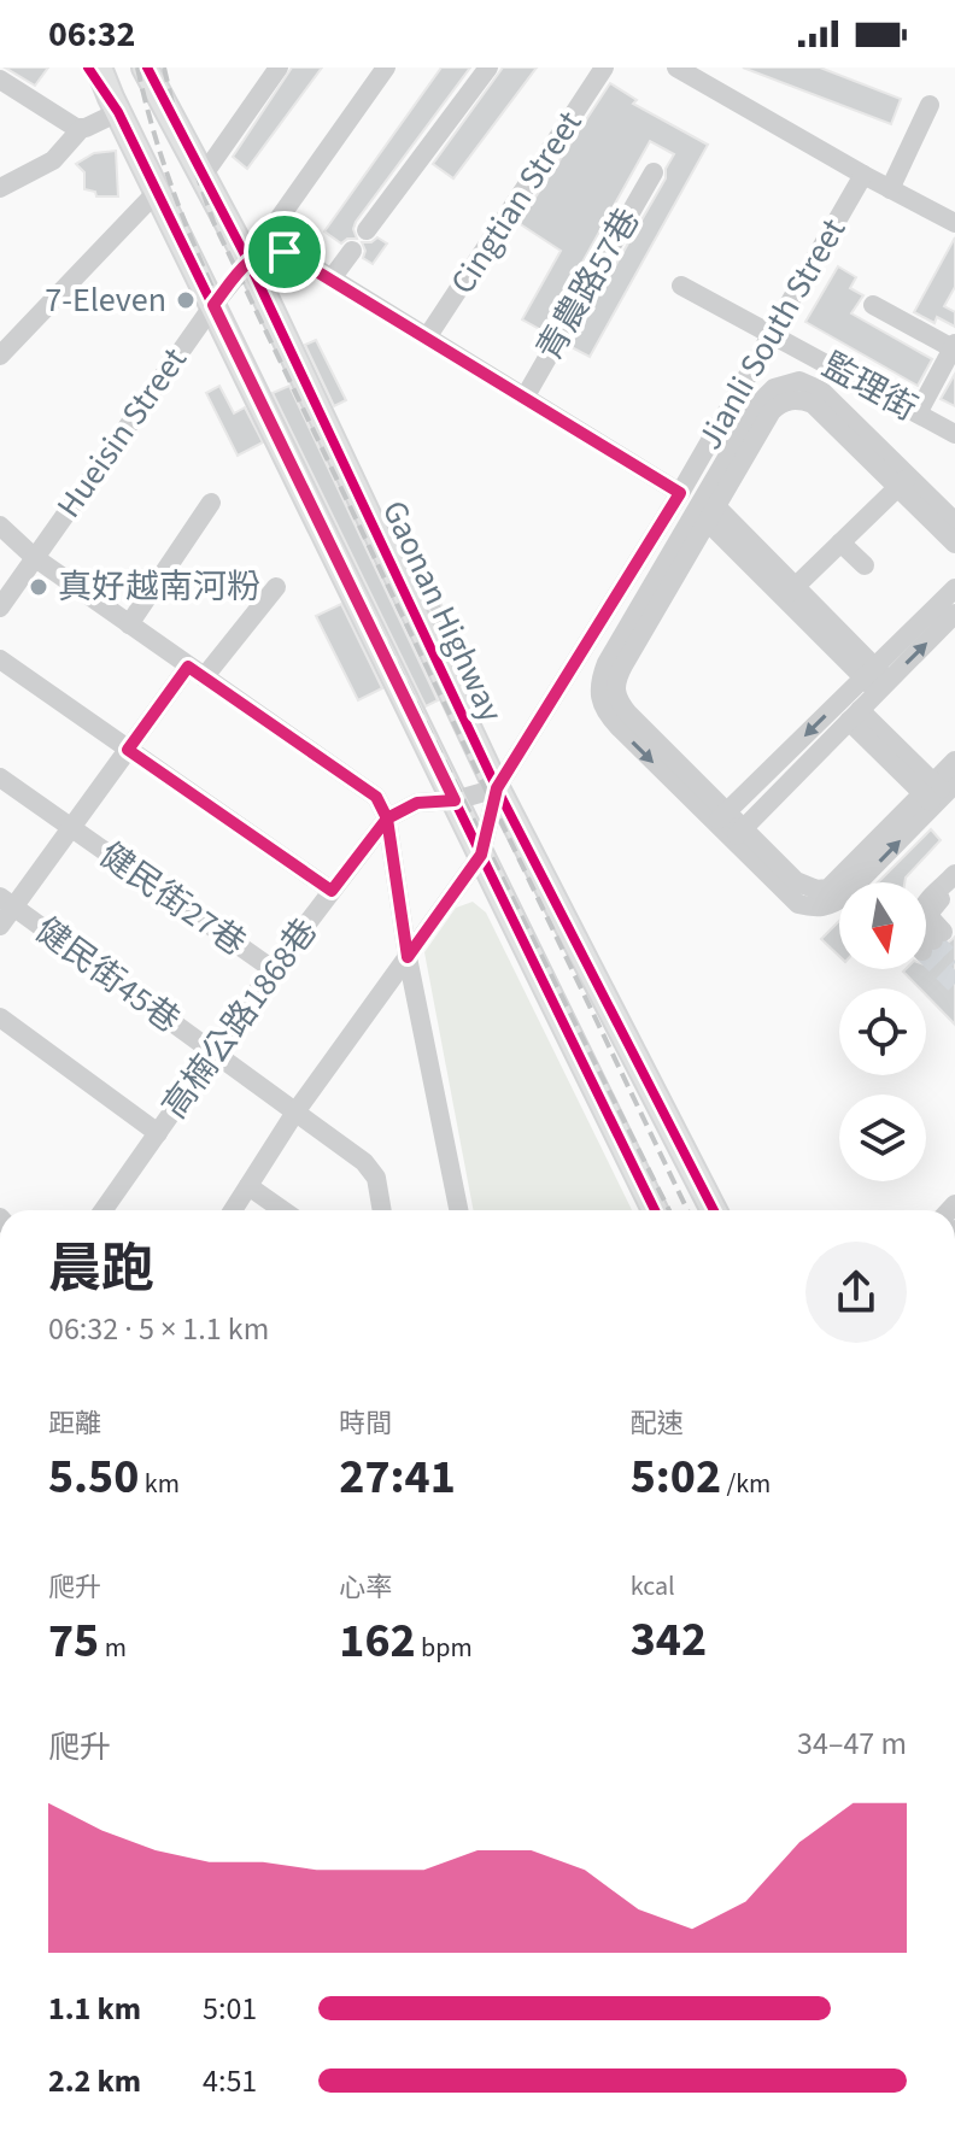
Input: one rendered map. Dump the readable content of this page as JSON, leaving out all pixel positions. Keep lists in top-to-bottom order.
{
  "streets": {
    "main road": ["Gaonan Highway"],
    "street": [
      "Cingtian Street",
      "青農路57巷",
      "Jianli South Street",
      "監理街",
      "Hueisin Street",
      "健民街27巷",
      "健民街45巷",
      "高楠公路1868巷"
    ]
  },
  "crossings": [
    ["Jianli South Street", "監理街"],
    ["Jianli South Street", "Gaonan Highway"],
    ["Hueisin Street", "Gaonan Highway"],
    ["健民街27巷", "高楠公路1868巷"],
    ["健民街45巷", "高楠公路1868巷"]
  ],
  "places": ["7-Eleven", "真好越南河粉"],
  "north": "bottom",
  "page": {
    "status": "06:32",
    "heading": ["晨跑", "06:32 · 5 × 1.1 km"],
    "stats": [
      ["距離", "5.50 km"],
      ["時間", "27:41"],
      ["配速", "5:02 /km"],
      ["爬升", "75 m"],
      ["心率", "162 bpm"],
      ["kcal", "342"]
    ],
    "chart": ["爬升", "34–47 m"],
    "list": [
      {
        "name": "1.1 km",
        "note": "5:01"
      },
      {
        "name": "2.2 km",
        "note": "4:51"
      }
    ]
  }
}
